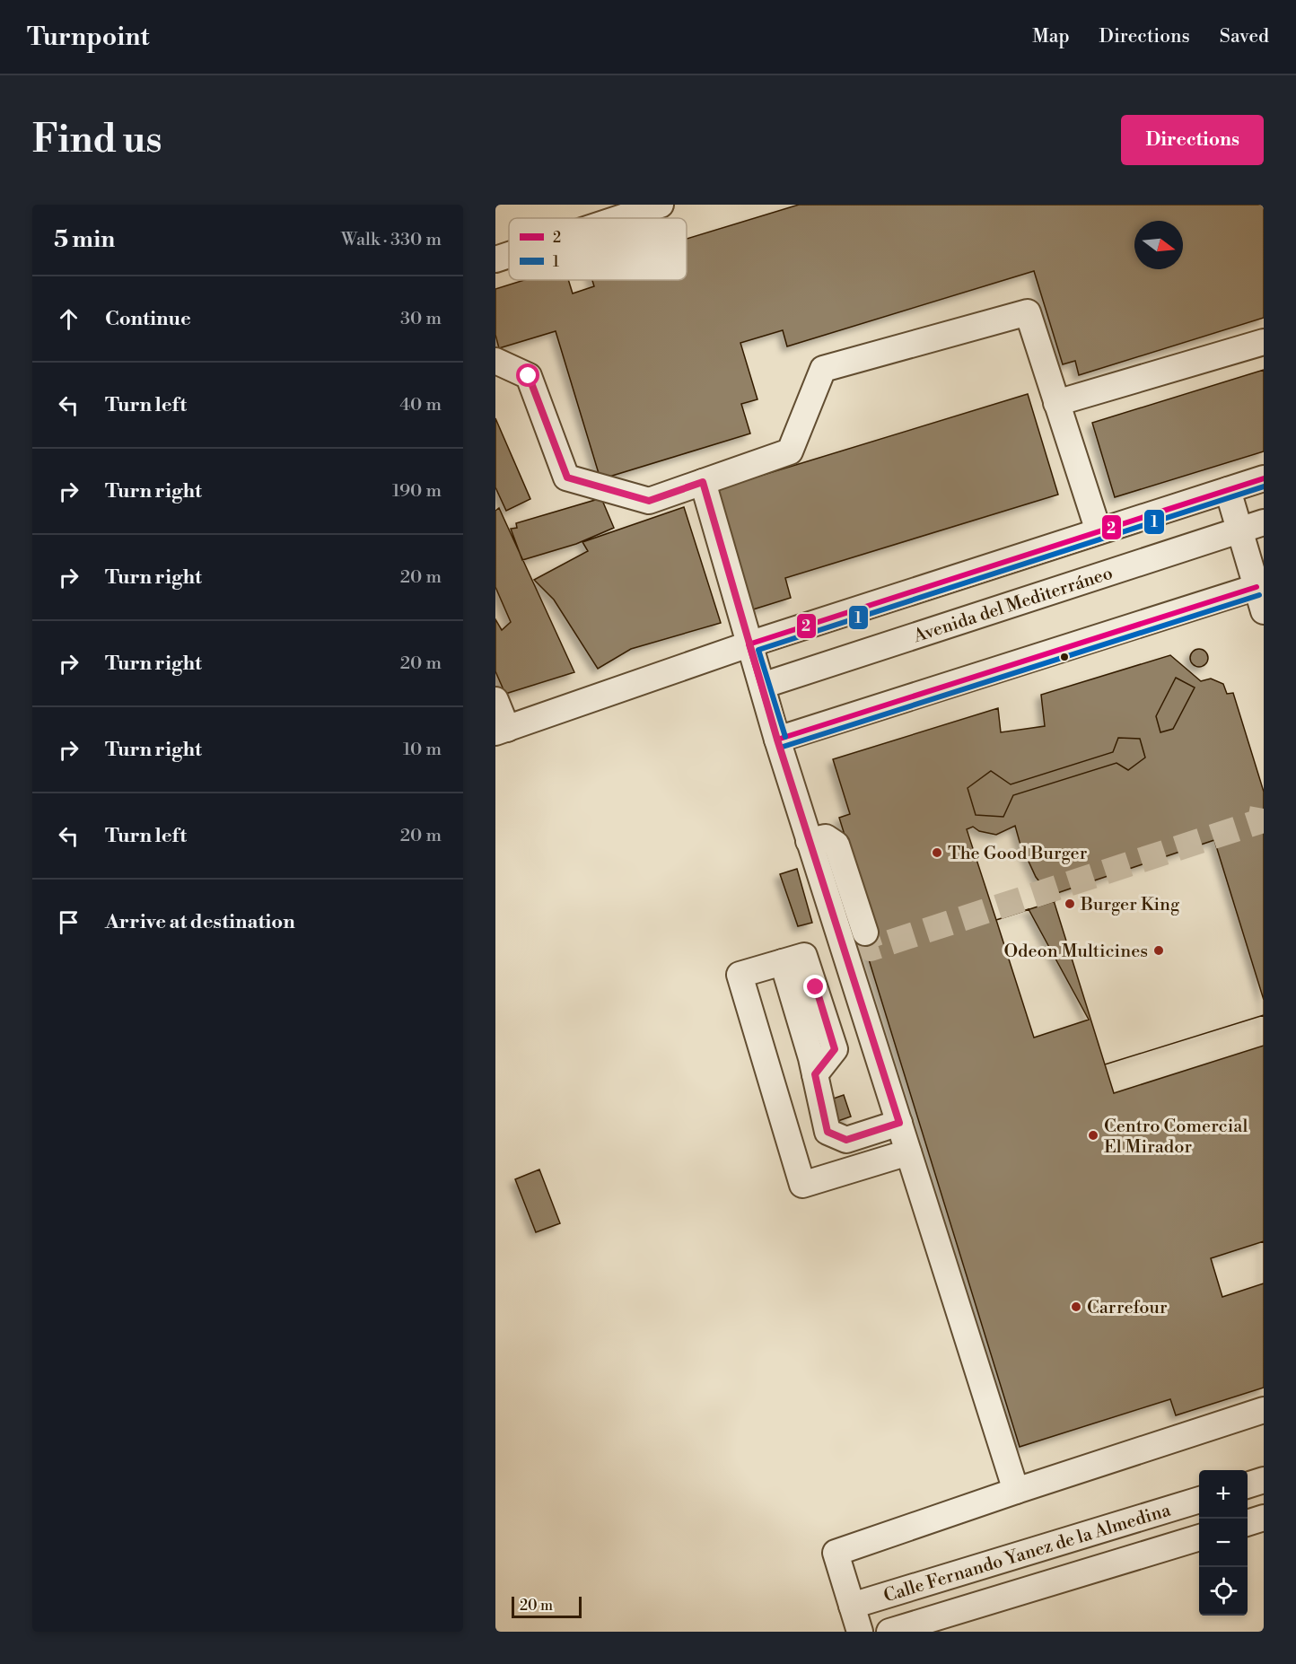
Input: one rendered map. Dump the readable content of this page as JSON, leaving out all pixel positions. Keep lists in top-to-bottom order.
{
  "streets": {
    "street": ["Avenida del Mediterráneo", "Calle Fernando Yanez de la Almedina"]
  },
  "places": [
    "The Good Burger",
    "Burger King",
    "Odeon Multicines",
    "Centro Comercial El Mirador",
    "Carrefour"
  ],
  "lines": ["transit line 2", "transit line 1"],
  "legend": ["2", "1"],
  "scale_bar": "20 m",
  "north": "right",
  "page": {
    "header": "Turnpoint",
    "nav": ["Map", "Directions", "Saved"],
    "buttons": "Directions",
    "title": "Find us",
    "heading": ["5 min", "Walk · 330 m"],
    "list": [
      ["Continue", "30 m"],
      ["Turn left", "40 m"],
      ["Turn right", "190 m"],
      ["Turn right", "20 m"],
      ["Turn right", "20 m"],
      ["Turn right", "10 m"],
      ["Turn left", "20 m"],
      "Arrive at destination"
    ],
    "map_buttons": ["+", "−"],
    "scale": "20 m"
  }
}
